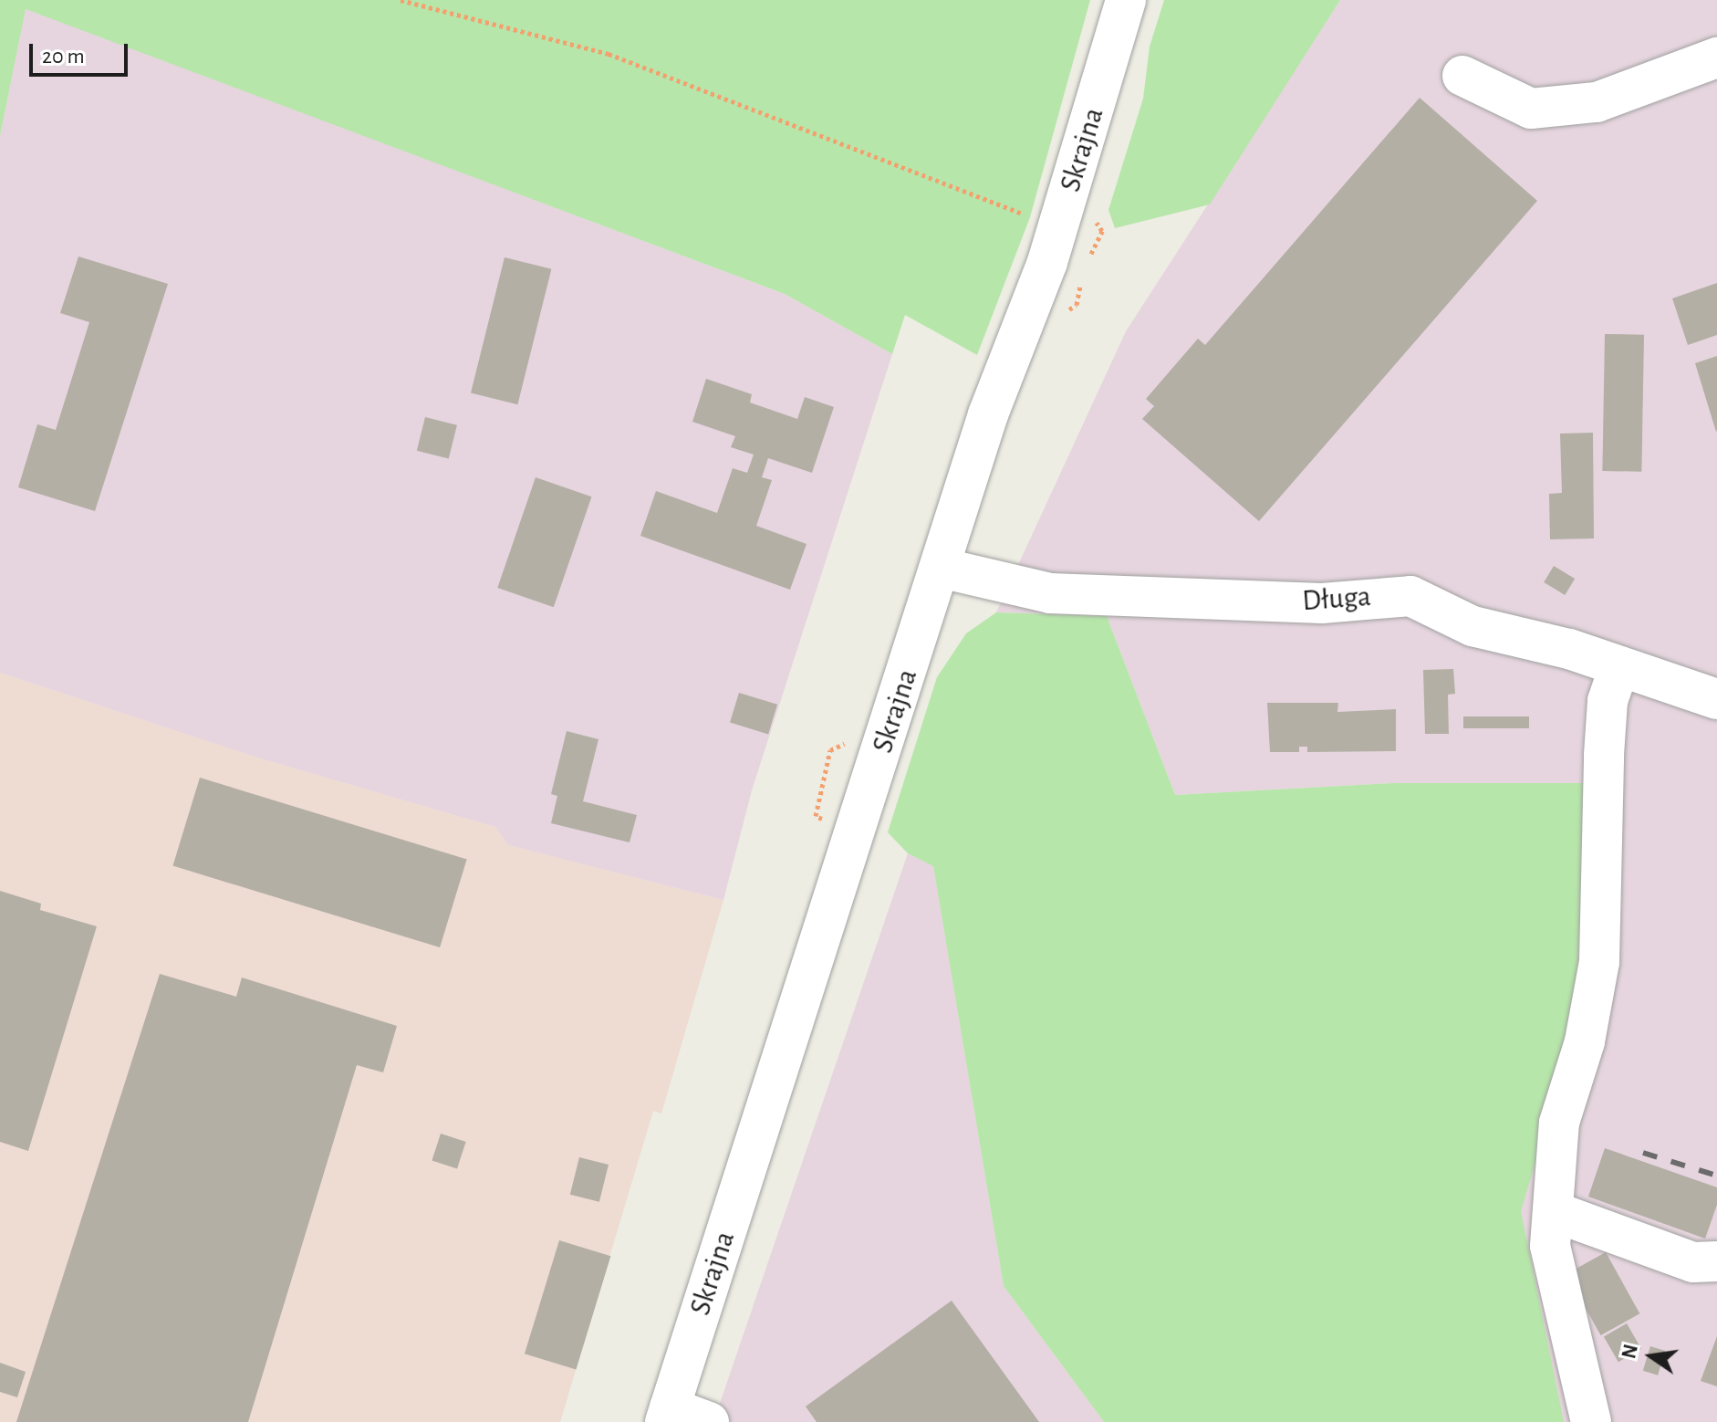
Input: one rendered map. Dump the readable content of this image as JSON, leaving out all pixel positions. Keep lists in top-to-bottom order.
{
  "streets": {
    "street": ["Skrajna", "Długa"]
  },
  "crossings": [
    ["Skrajna", "Długa"]
  ],
  "scale_bar": "20 m",
  "north": "left"
}
